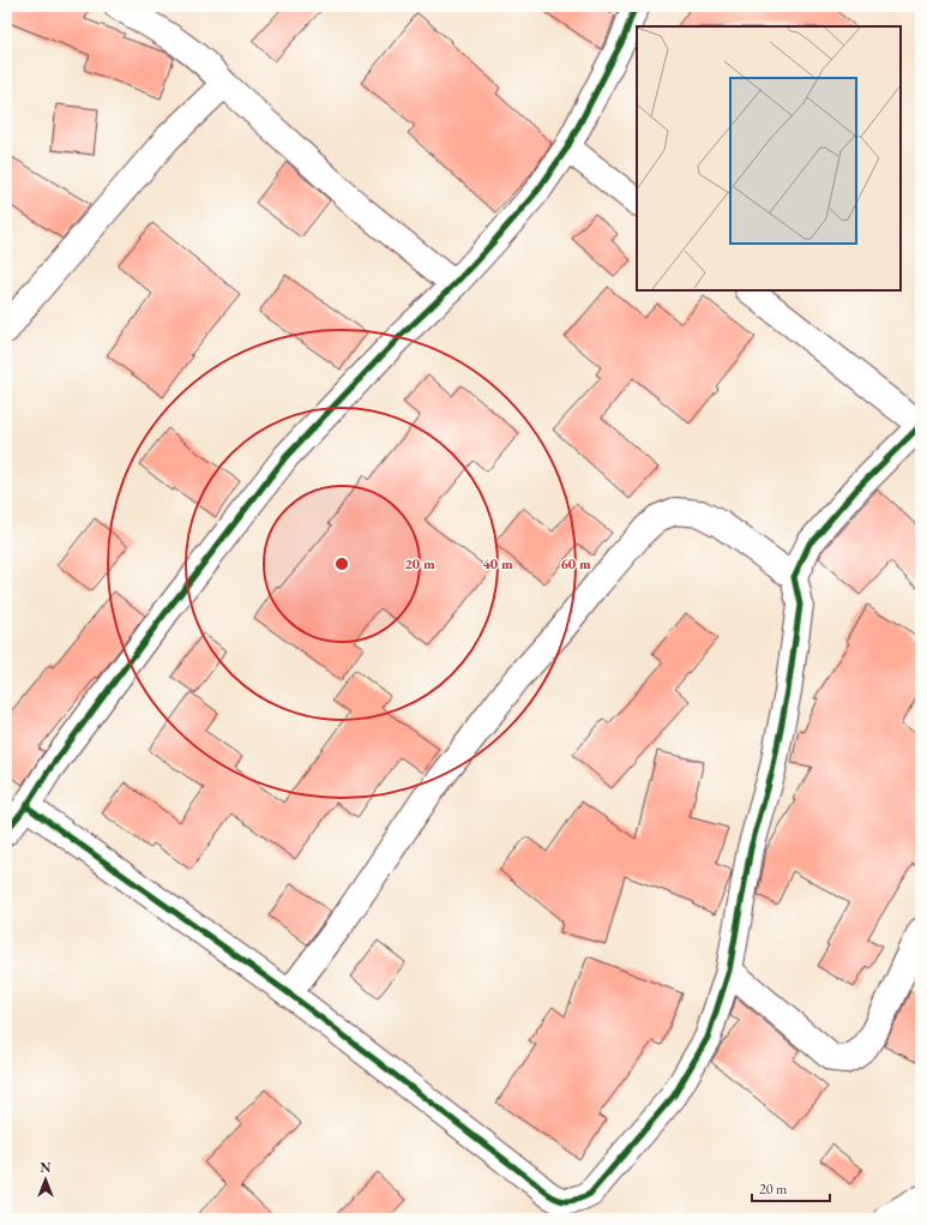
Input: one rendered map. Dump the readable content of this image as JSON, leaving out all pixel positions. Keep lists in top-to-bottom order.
{
  "scale_bar": "20 m",
  "north": "top",
  "rings": ["20 m", "40 m", "60 m"]
}
